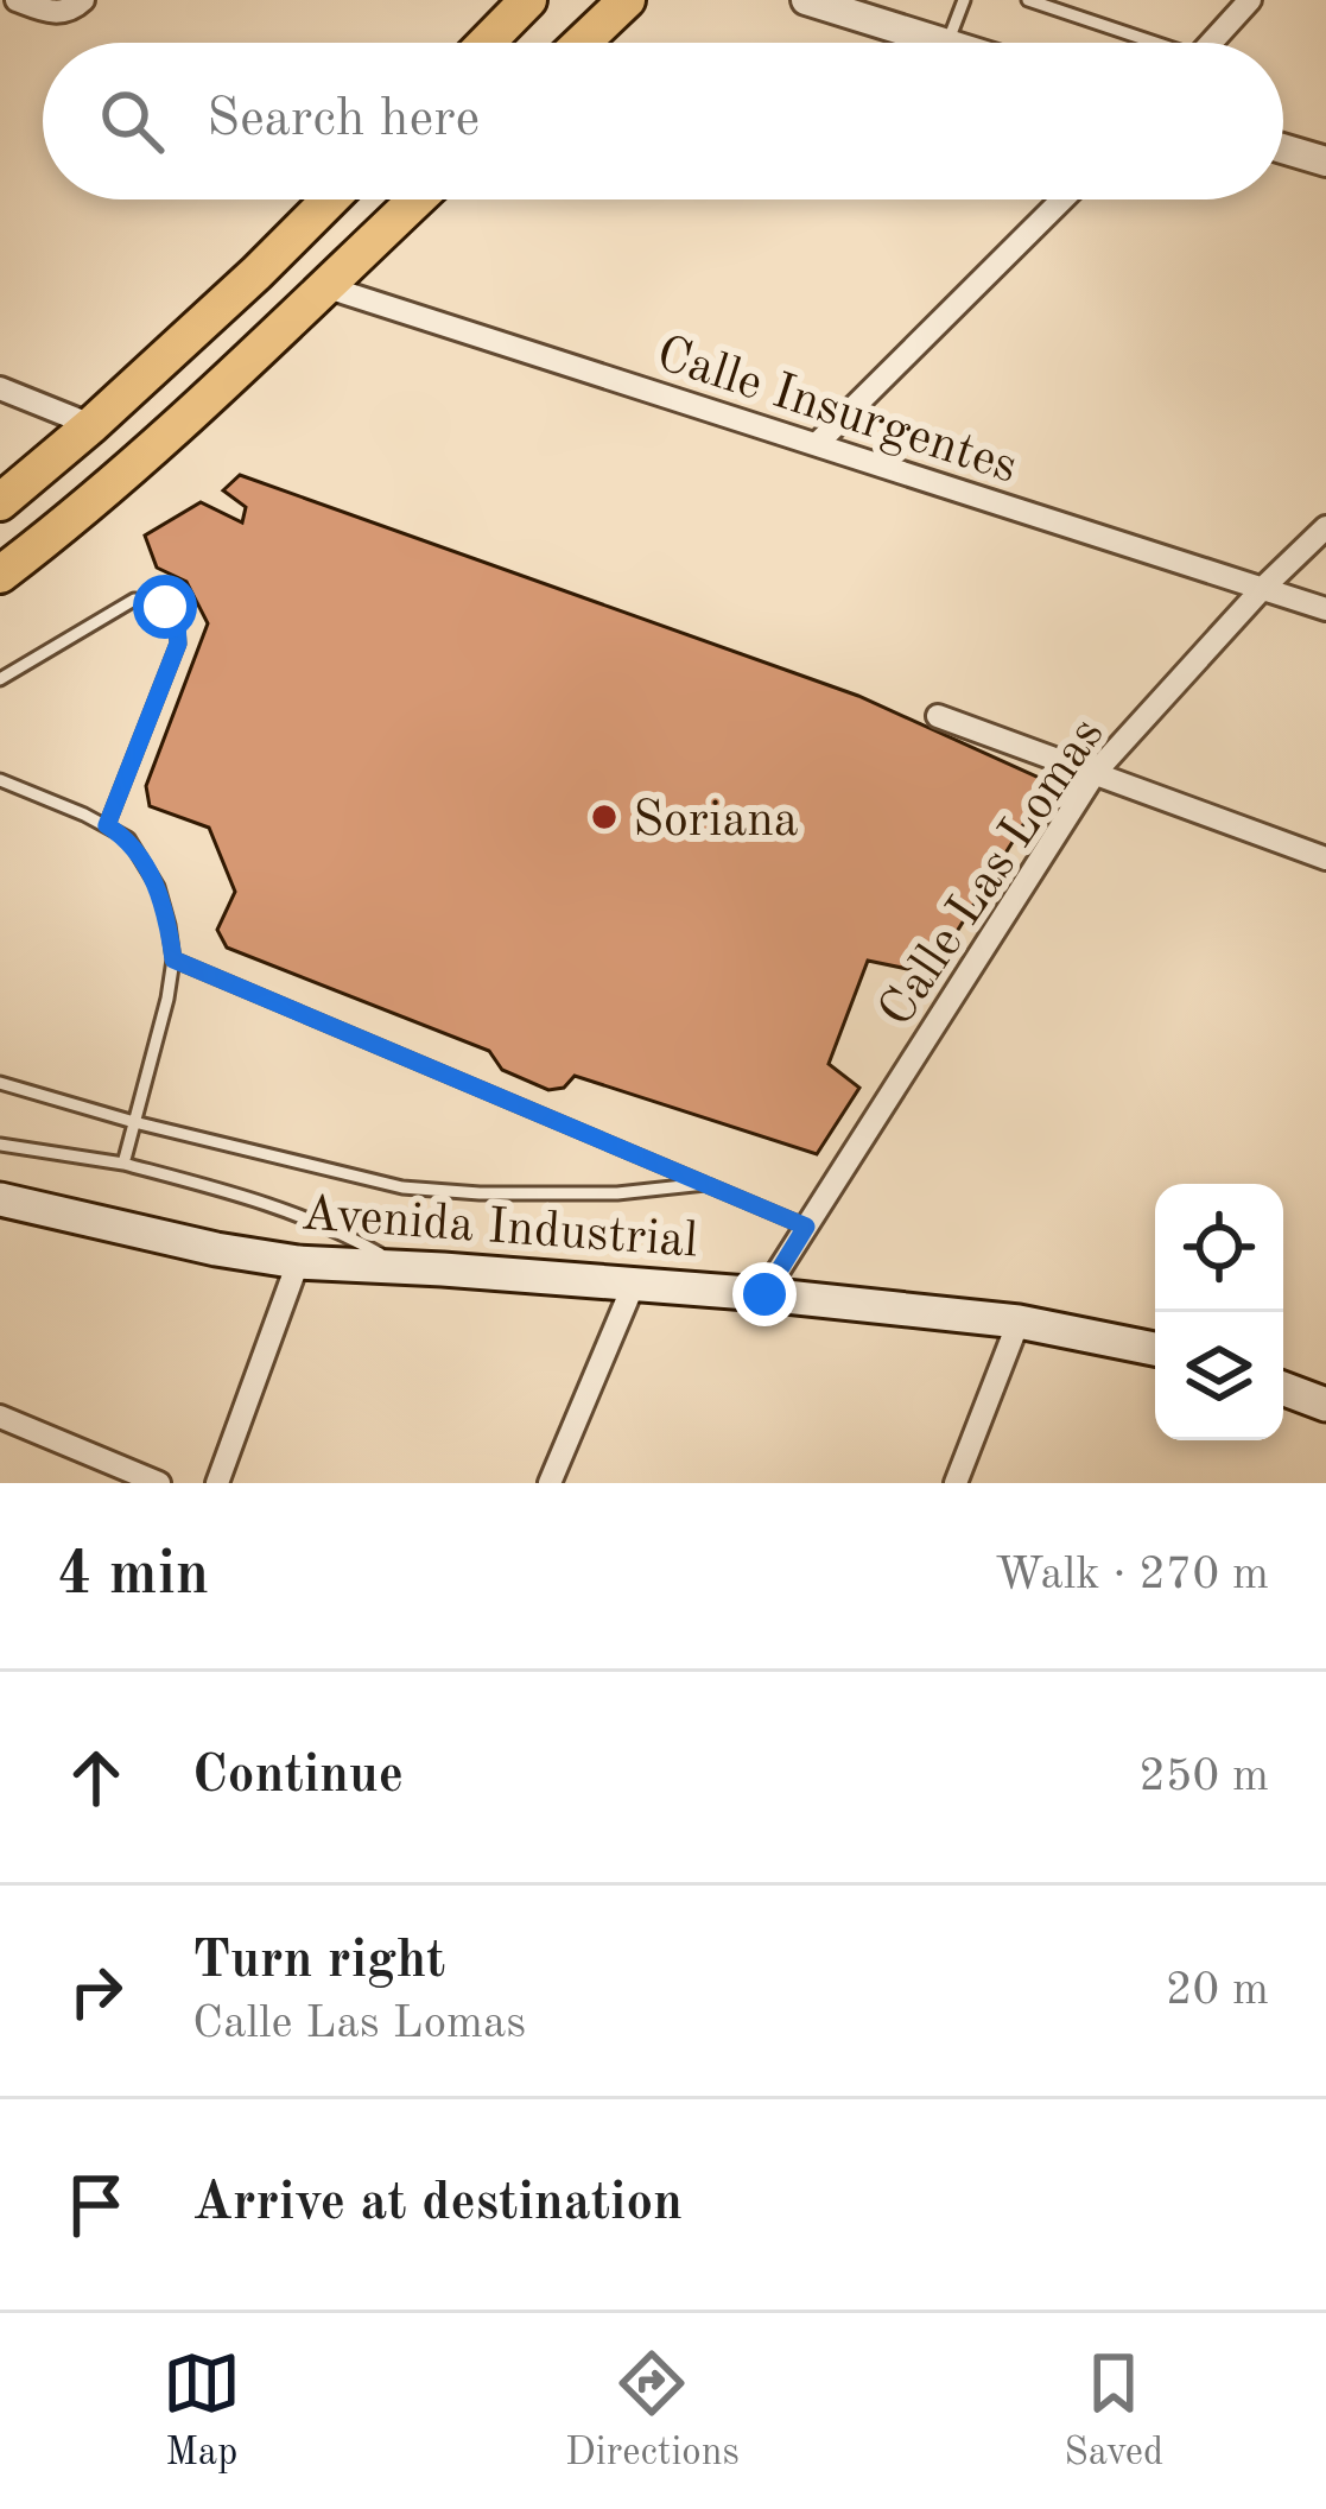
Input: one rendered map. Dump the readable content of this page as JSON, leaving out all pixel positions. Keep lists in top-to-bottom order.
{
  "streets": {
    "main road": ["Avenida Industrial"],
    "street": ["Calle Insurgentes", "Calle Las Lomas"]
  },
  "crossings": [
    ["Calle Insurgentes", "Calle Las Lomas"],
    ["Calle Las Lomas", "Avenida Industrial"]
  ],
  "places": ["Soriana"],
  "page": {
    "search": "Search here",
    "heading": ["4 min", "Walk · 270 m"],
    "list": [
      ["Continue", "250 m"],
      ["Turn right", "Calle Las Lomas", "20 m"],
      "Arrive at destination"
    ],
    "nav": ["Map", "Directions", "Saved"]
  }
}
